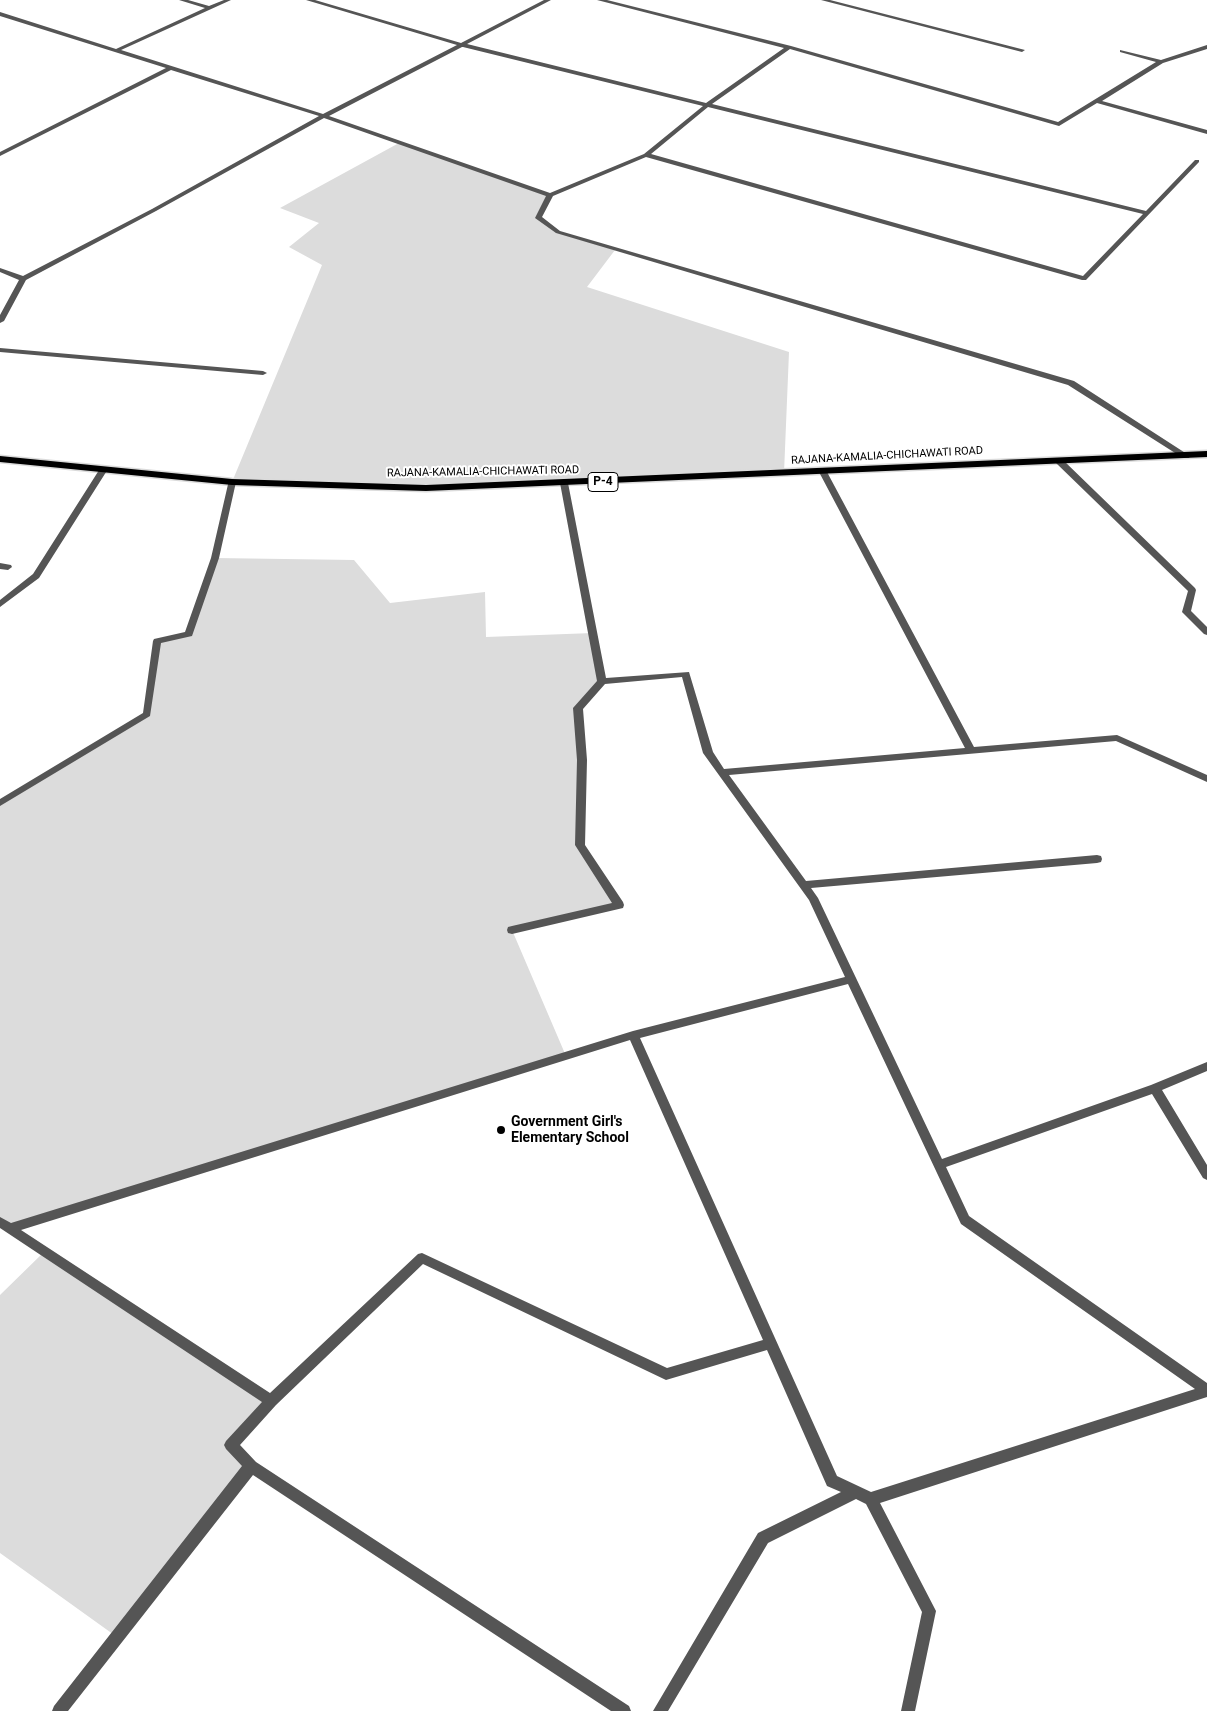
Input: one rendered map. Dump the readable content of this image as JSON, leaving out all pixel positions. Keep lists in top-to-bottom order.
{
  "streets": {
    "main road": ["RAJANA-KAMALIA-CHICHAWATI ROAD", "P-4"]
  },
  "places": ["Government Girl's Elementary School"]
}
